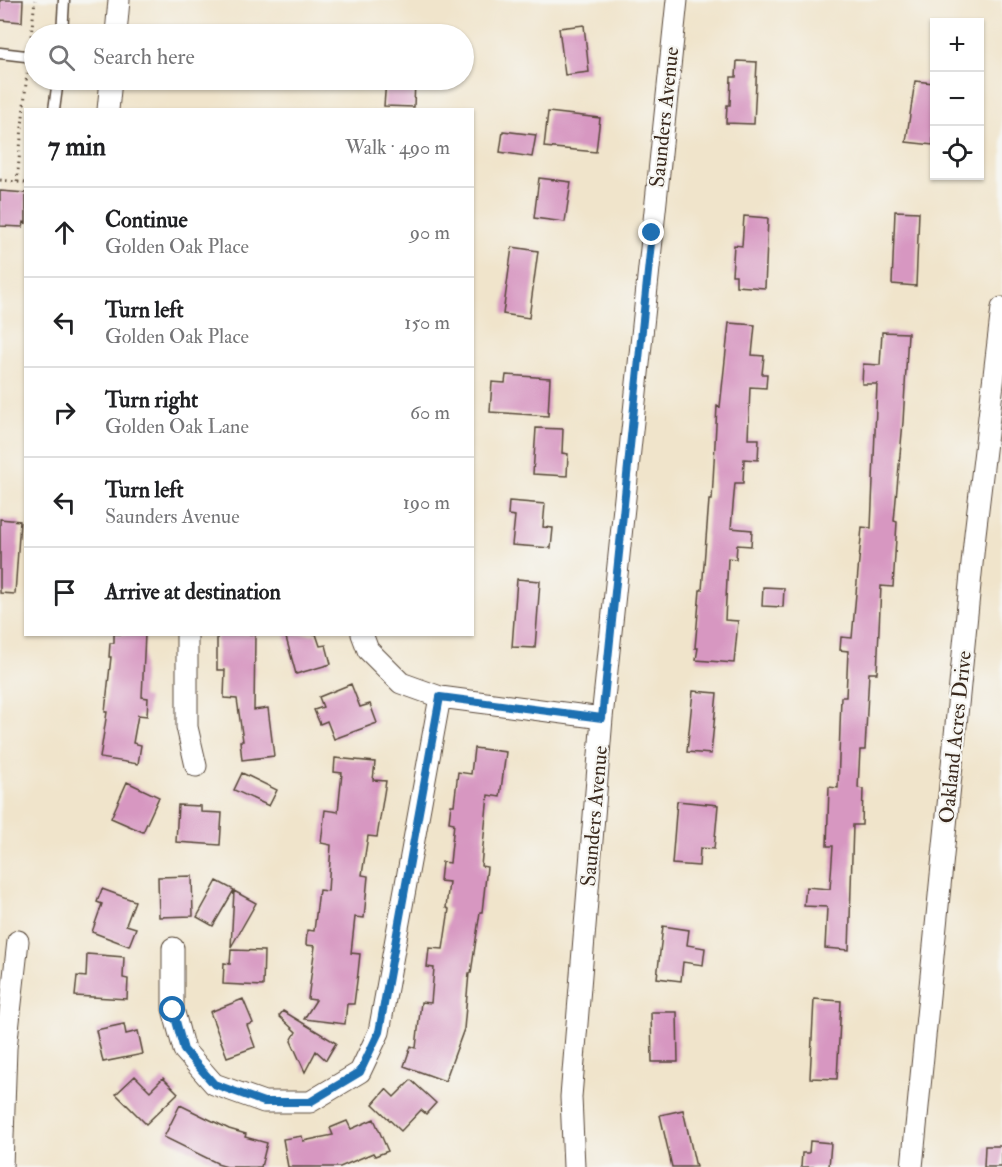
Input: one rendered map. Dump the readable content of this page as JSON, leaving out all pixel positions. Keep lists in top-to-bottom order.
{
  "streets": {
    "street": ["Saunders Avenue", "Oakland Acres Drive"]
  },
  "page": {
    "map_buttons": ["+", "−"],
    "search": "Search here",
    "heading": ["7 min", "Walk · 490 m"],
    "list": [
      ["Continue", "Golden Oak Place", "90 m"],
      ["Turn left", "Golden Oak Place", "150 m"],
      ["Turn right", "Golden Oak Lane", "60 m"],
      ["Turn left", "Saunders Avenue", "190 m"],
      "Arrive at destination"
    ]
  }
}
